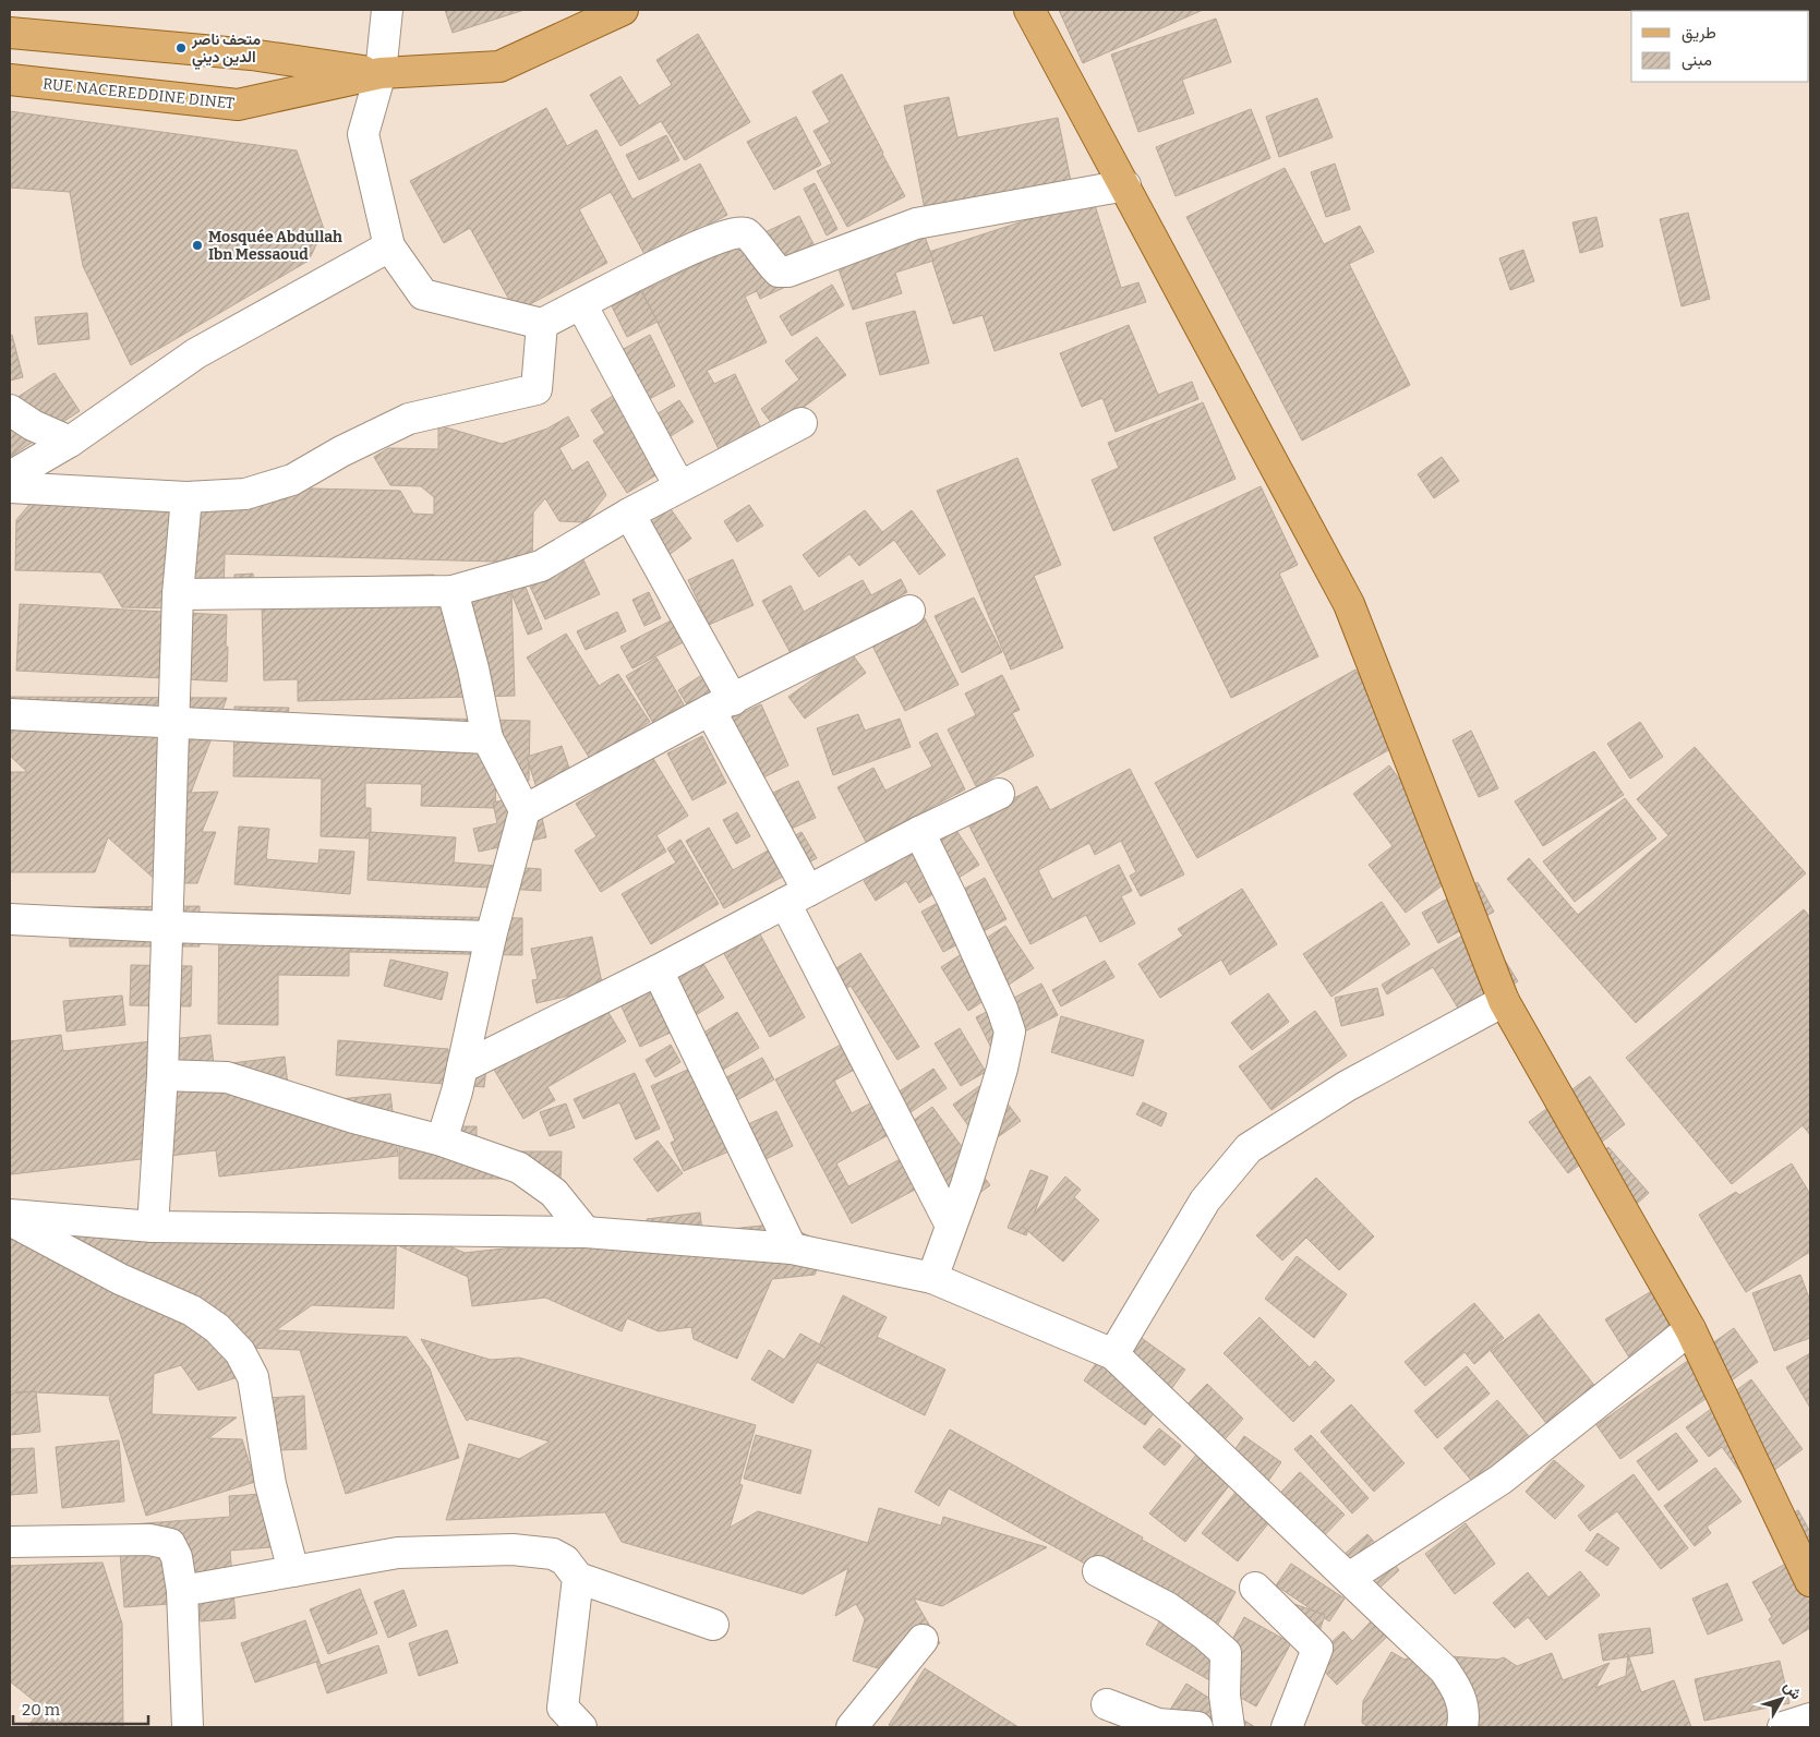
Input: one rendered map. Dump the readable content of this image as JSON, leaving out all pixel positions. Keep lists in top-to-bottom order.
{
  "streets": {
    "main road": ["RUE NACEREDDINE DINET"]
  },
  "places": ["متحف ناصر الدين ديني", "Mosquée Abdullah Ibn Messaoud"],
  "legend": ["طريق", "مبنى"],
  "scale_bar": "20 m",
  "north": "top right"
}
